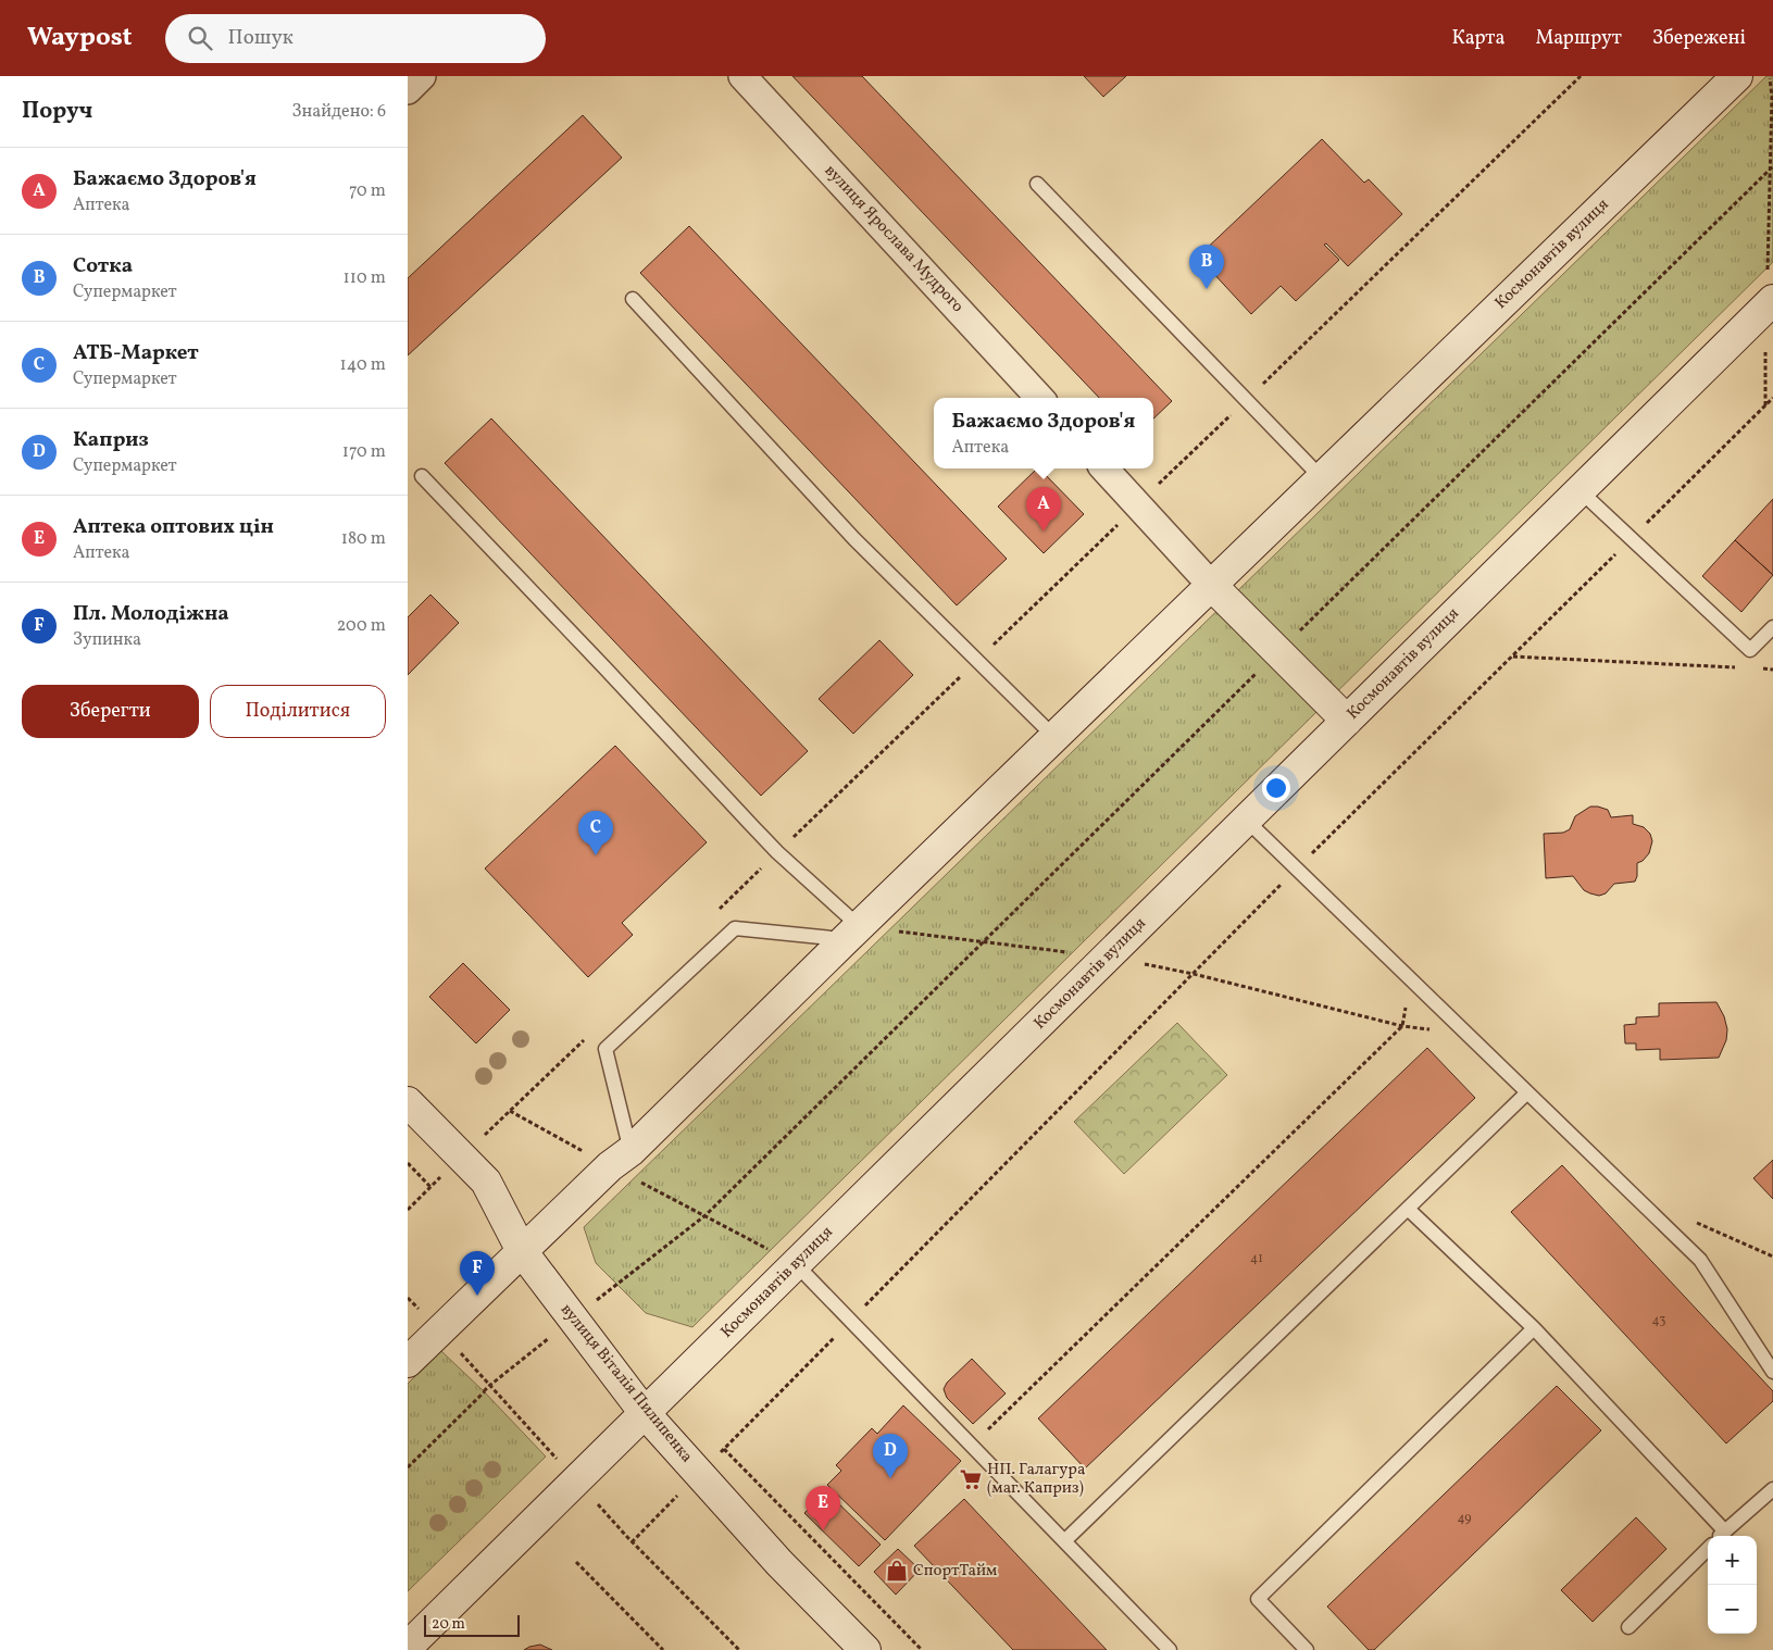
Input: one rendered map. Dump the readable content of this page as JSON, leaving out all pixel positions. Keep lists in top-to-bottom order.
{
  "streets": {
    "street": ["вулиця Ярослава Мудрого", "Космонавтів вулиця", "вулиця Віталія Пилипенка"]
  },
  "crossings": [
    ["Космонавтів вулиця", "вулиця Віталія Пилипенка"]
  ],
  "places": {
    "supermarket": ["НП. Галагура (маг. Каприз)"],
    "shop": ["СпортТайм"]
  },
  "house_numbers": ["41", "43", "49"],
  "scale_bar": "20 m",
  "page": {
    "header": "Waypost",
    "search": "Пошук",
    "nav": ["Карта", "Маршрут", "Збережені"],
    "heading": ["Поруч", "Знайдено: 6"],
    "list": [
      {
        "mark": "A",
        "name": "Бажаємо Здоров'я",
        "note": "Аптека",
        "value": "70 m"
      },
      {
        "mark": "B",
        "name": "Сотка",
        "note": "Супермаркет",
        "value": "110 m"
      },
      {
        "mark": "C",
        "name": "АТБ-Маркет",
        "note": "Супермаркет",
        "value": "140 m"
      },
      {
        "mark": "D",
        "name": "Каприз",
        "note": "Супермаркет",
        "value": "170 m"
      },
      {
        "mark": "E",
        "name": "Аптека оптових цін",
        "note": "Аптека",
        "value": "180 m"
      },
      {
        "mark": "F",
        "name": "Пл. Молодіжна",
        "note": "Зупинка",
        "value": "200 m"
      }
    ],
    "pins": [
      "B",
      "A",
      "C",
      "F",
      "D",
      "E"
    ],
    "popup": ["Бажаємо Здоров'я", "Аптека"],
    "buttons": ["Зберегти", "Поділитися"],
    "map_buttons": ["+", "−"],
    "scale": "20 m"
  }
}
